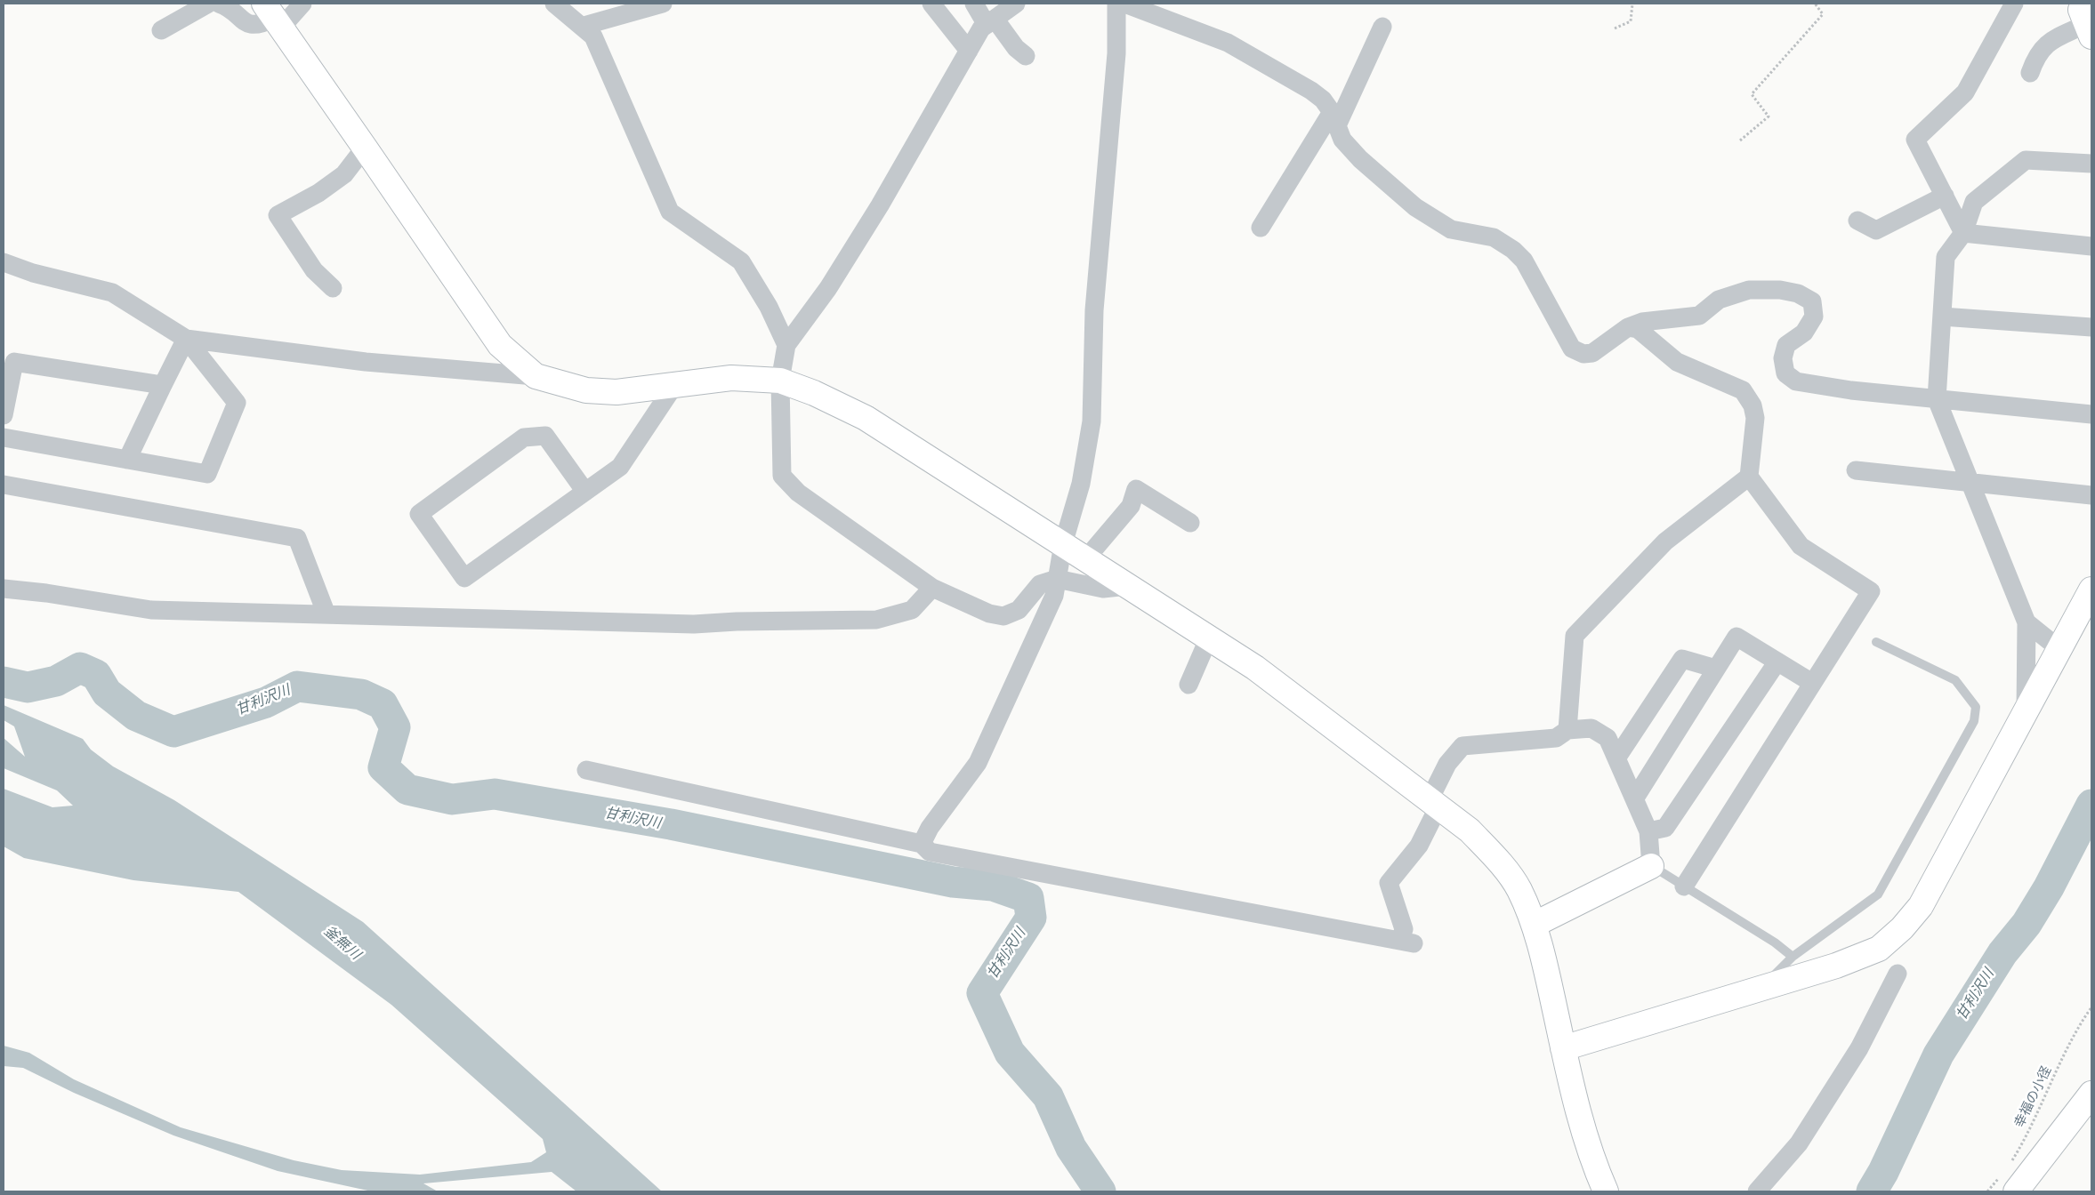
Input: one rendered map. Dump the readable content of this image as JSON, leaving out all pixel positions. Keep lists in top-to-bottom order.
{
  "streets": {
    "path": ["幸福の小径"]
  },
  "water": ["甘利沢川", "釜無川"]
}
